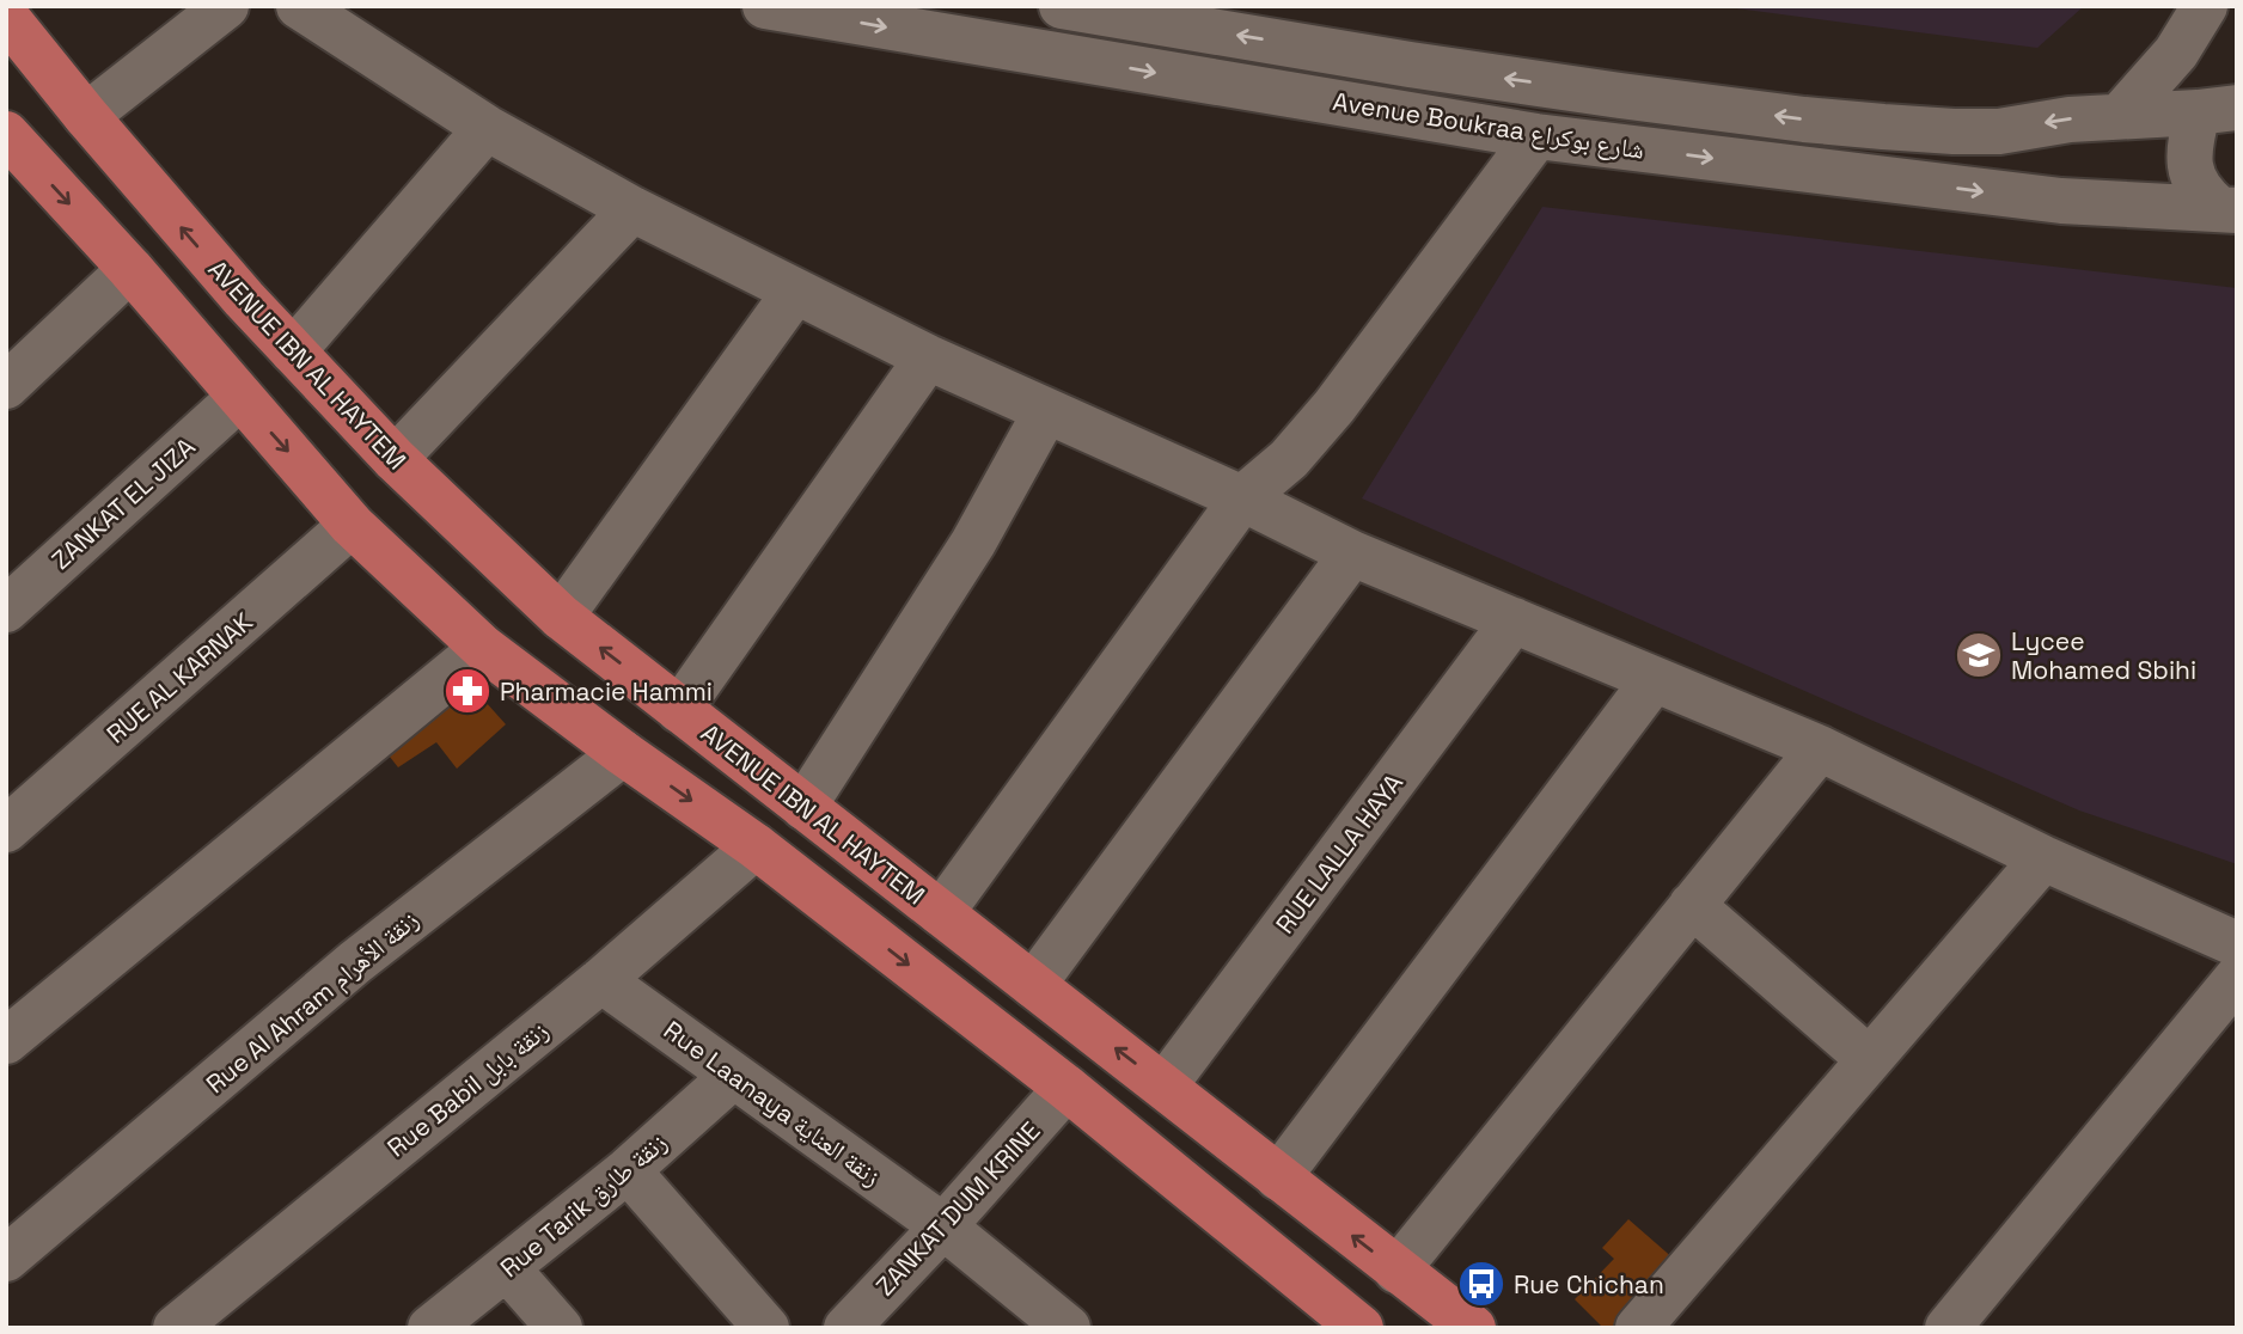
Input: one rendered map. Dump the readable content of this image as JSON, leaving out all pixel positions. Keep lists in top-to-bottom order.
{
  "streets": {
    "main road": ["AVENUE IBN AL HAYTEM"],
    "street": [
      "Avenue Boukraa شارع بوكراع",
      "ZANKAT EL JIZA",
      "RUE AL KARNAK",
      "RUE LALLA HAYA",
      "Rue Al Ahram زنقة الأهرام",
      "Rue Babil زنقة بابل",
      "Rue Laanaya زنقة العناية",
      "Rue Tarik زنقة طارق",
      "ZANKAT DUM KRINE"
    ]
  },
  "crossings": [
    ["AVENUE IBN AL HAYTEM", "RUE LALLA HAYA"],
    ["Rue Babil زنقة بابل", "Rue Laanaya زنقة العناية"],
    ["Rue Laanaya زنقة العناية", "Rue Tarik زنقة طارق"],
    ["Rue Laanaya زنقة العناية", "ZANKAT DUM KRINE"]
  ],
  "places": {
    "school or university": ["Lycee Mohamed Sbihi"],
    "pharmacy": ["Pharmacie Hammi"],
    "bus stop": ["Rue Chichan"]
  }
}
